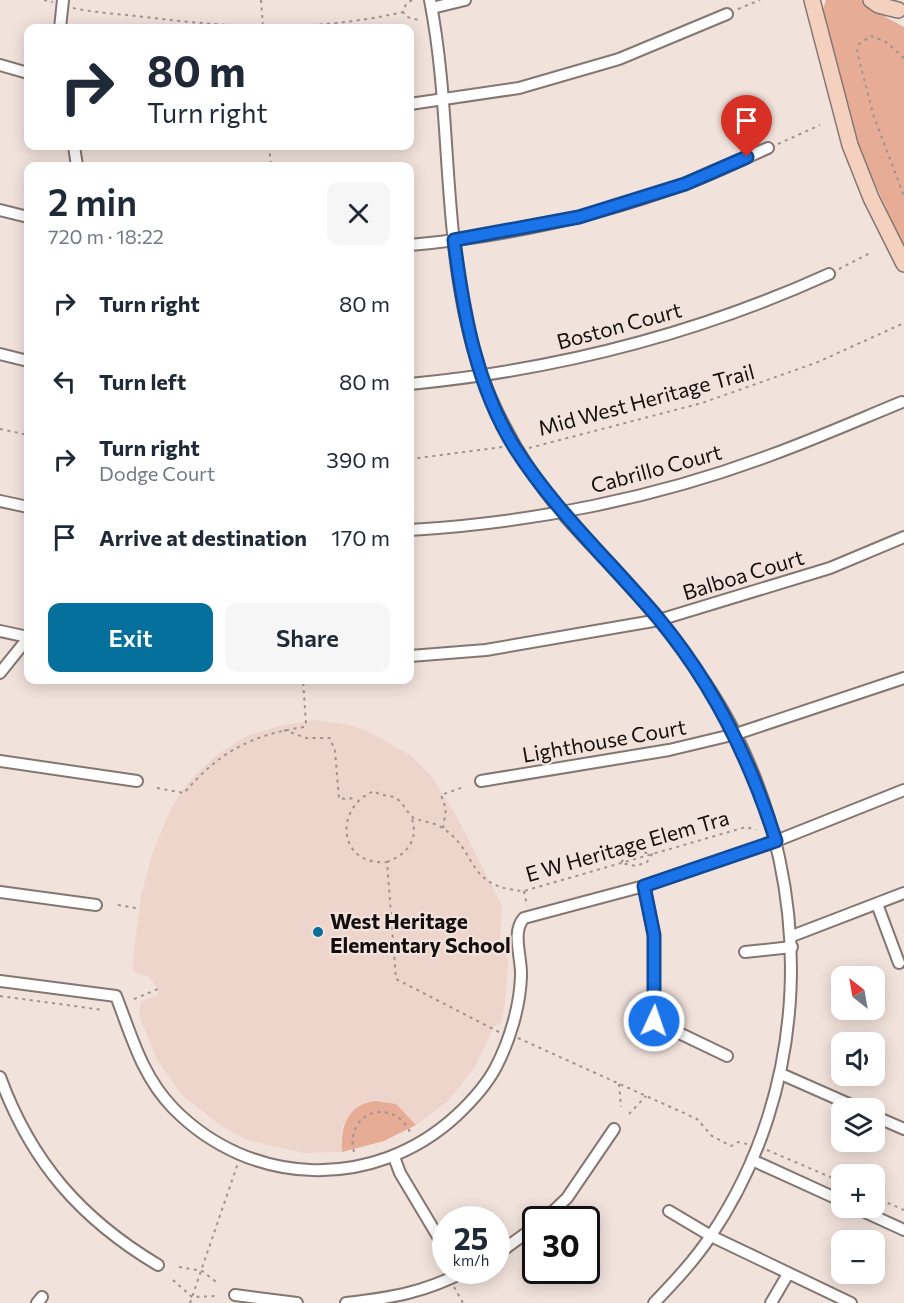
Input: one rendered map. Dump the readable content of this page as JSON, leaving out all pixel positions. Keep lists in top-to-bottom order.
{
  "streets": {
    "street": [
      "Boston Court",
      "Cabrillo Court",
      "Balboa Court",
      "Lighthouse Court"
    ],
    "path": ["Mid West Heritage Trail", "E W Heritage Elem Tra"]
  },
  "places": ["West Heritage Elementary School"],
  "north": "top left",
  "page": {
    "turn": ["80 m", "Turn right"],
    "heading": ["2 min", "720 m · 18:22"],
    "list": [
      {
        "name": "Turn right",
        "value": "80 m"
      },
      {
        "name": "Turn left",
        "value": "80 m"
      },
      {
        "name": "Turn right",
        "note": "Dodge Court",
        "value": "390 m"
      },
      {
        "name": "Arrive at destination",
        "value": "170 m"
      }
    ],
    "buttons": ["Exit", "Share"],
    "map_buttons": ["+", "−"],
    "speed": "25 km/h",
    "limit": "30"
  }
}
